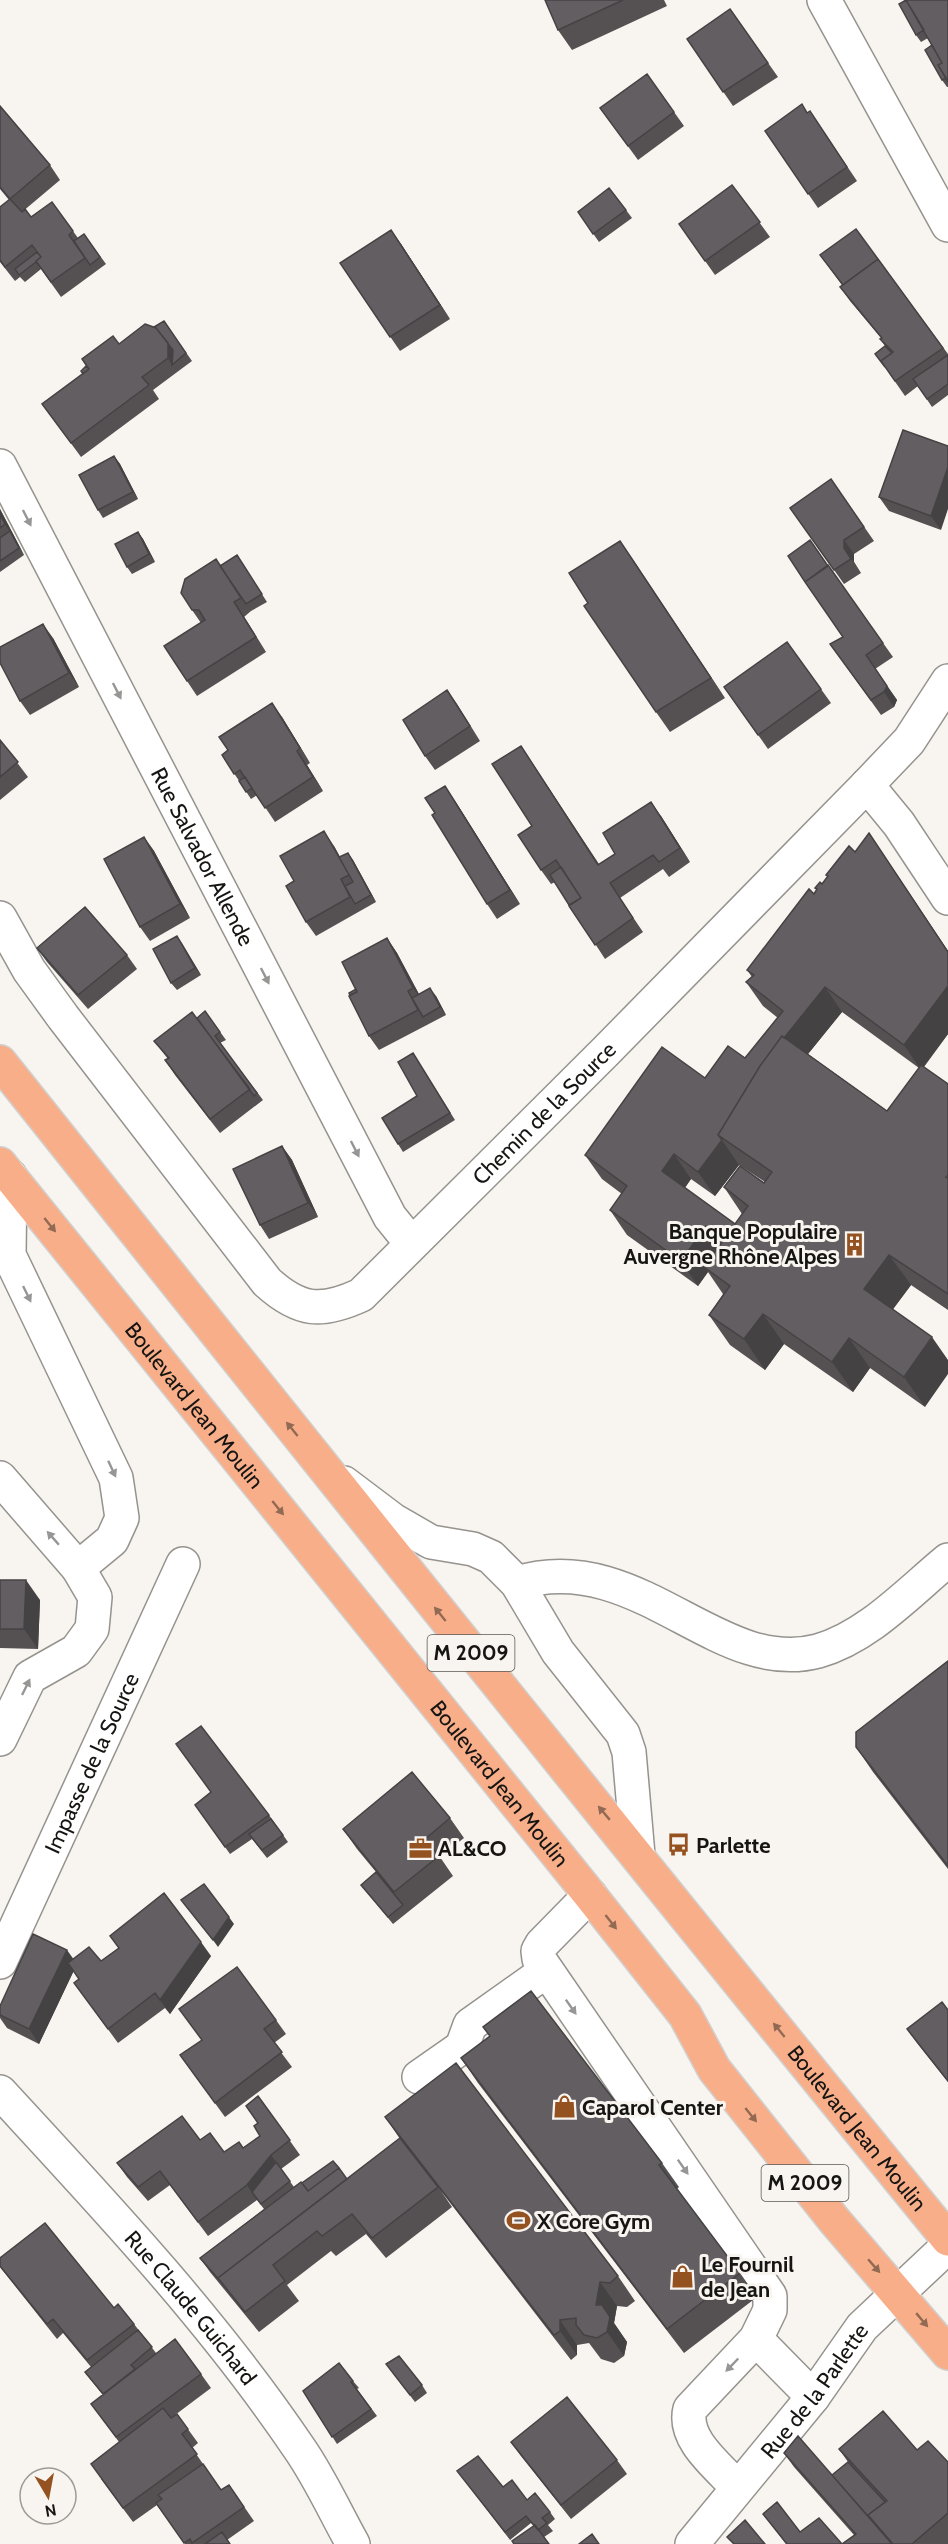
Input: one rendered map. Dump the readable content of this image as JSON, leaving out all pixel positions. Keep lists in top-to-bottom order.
{
  "streets": {
    "main road": ["Boulevard Jean Moulin", "M 2009"],
    "street": [
      "Rue Salvador Allende",
      "Chemin de la Source",
      "Impasse de la Source",
      "Rue Claude Guichard",
      "Rue de la Parlette"
    ]
  },
  "crossings": [
    ["Rue Salvador Allende", "Chemin de la Source"],
    ["Boulevard Jean Moulin", "Rue de la Parlette"]
  ],
  "one_way": ["Rue Salvador Allende"],
  "places": {
    "building": ["Banque Populaire Auvergne Rhône Alpes"],
    "bus stop": ["Parlette"],
    "office": ["AL&CO"],
    "shop": ["Caparol Center", "Le Fournil de Jean"],
    "sports": ["X Core Gym"]
  },
  "north": "bottom"
}
